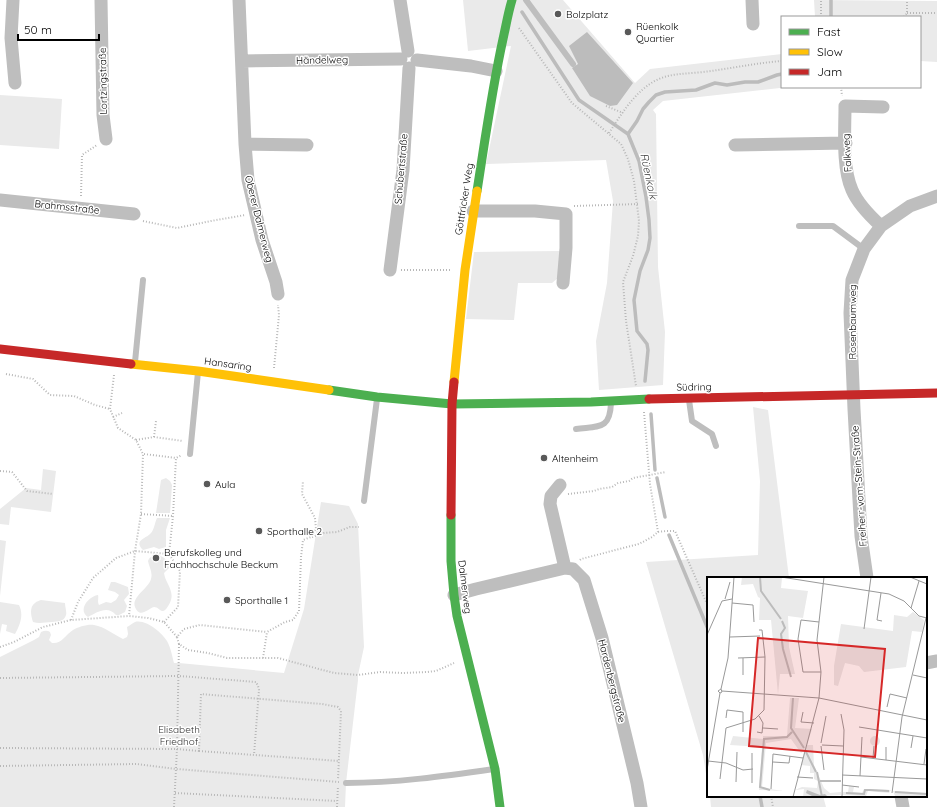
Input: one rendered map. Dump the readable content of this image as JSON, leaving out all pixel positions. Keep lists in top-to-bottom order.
{
  "streets": {
    "street": [
      "Händelweg",
      "Lortzingstraße",
      "Falkweg",
      "Schubertstraße",
      "Göttfricker Weg",
      "Brahmsstraße",
      "Oberer Dalmerweg",
      "Rosenbaumweg",
      "Hansaring",
      "Südring",
      "Freiherr-vom-Stein-Straße",
      "Dalmerweg",
      "Hardenbergstraße"
    ]
  },
  "crossings": [
    ["Händelweg", "Schubertstraße"],
    ["Händelweg", "Göttfricker Weg"],
    ["Händelweg", "Oberer Dalmerweg"],
    ["Falkweg", "Rosenbaumweg"],
    ["Göttfricker Weg", "Hansaring"],
    ["Göttfricker Weg", "Südring"],
    ["Göttfricker Weg", "Dalmerweg"],
    ["Rosenbaumweg", "Südring"],
    ["Rosenbaumweg", "Freiherr-vom-Stein-Straße"],
    ["Hansaring", "Südring"],
    ["Hansaring", "Dalmerweg"],
    ["Südring", "Freiherr-vom-Stein-Straße"],
    ["Südring", "Dalmerweg"]
  ],
  "water": ["Rüenkolk"],
  "parks": ["Elisabeth Friedhof"],
  "places": [
    "Bolzplatz",
    "Rüenkolk Quartier",
    "Altenheim",
    "Aula",
    "Sporthalle 2",
    "Berufskolleg und Fachhochschule Beckum",
    "Sporthalle 1"
  ],
  "legend": ["Fast", "Slow", "Jam"],
  "scale_bar": "50 m"
}
